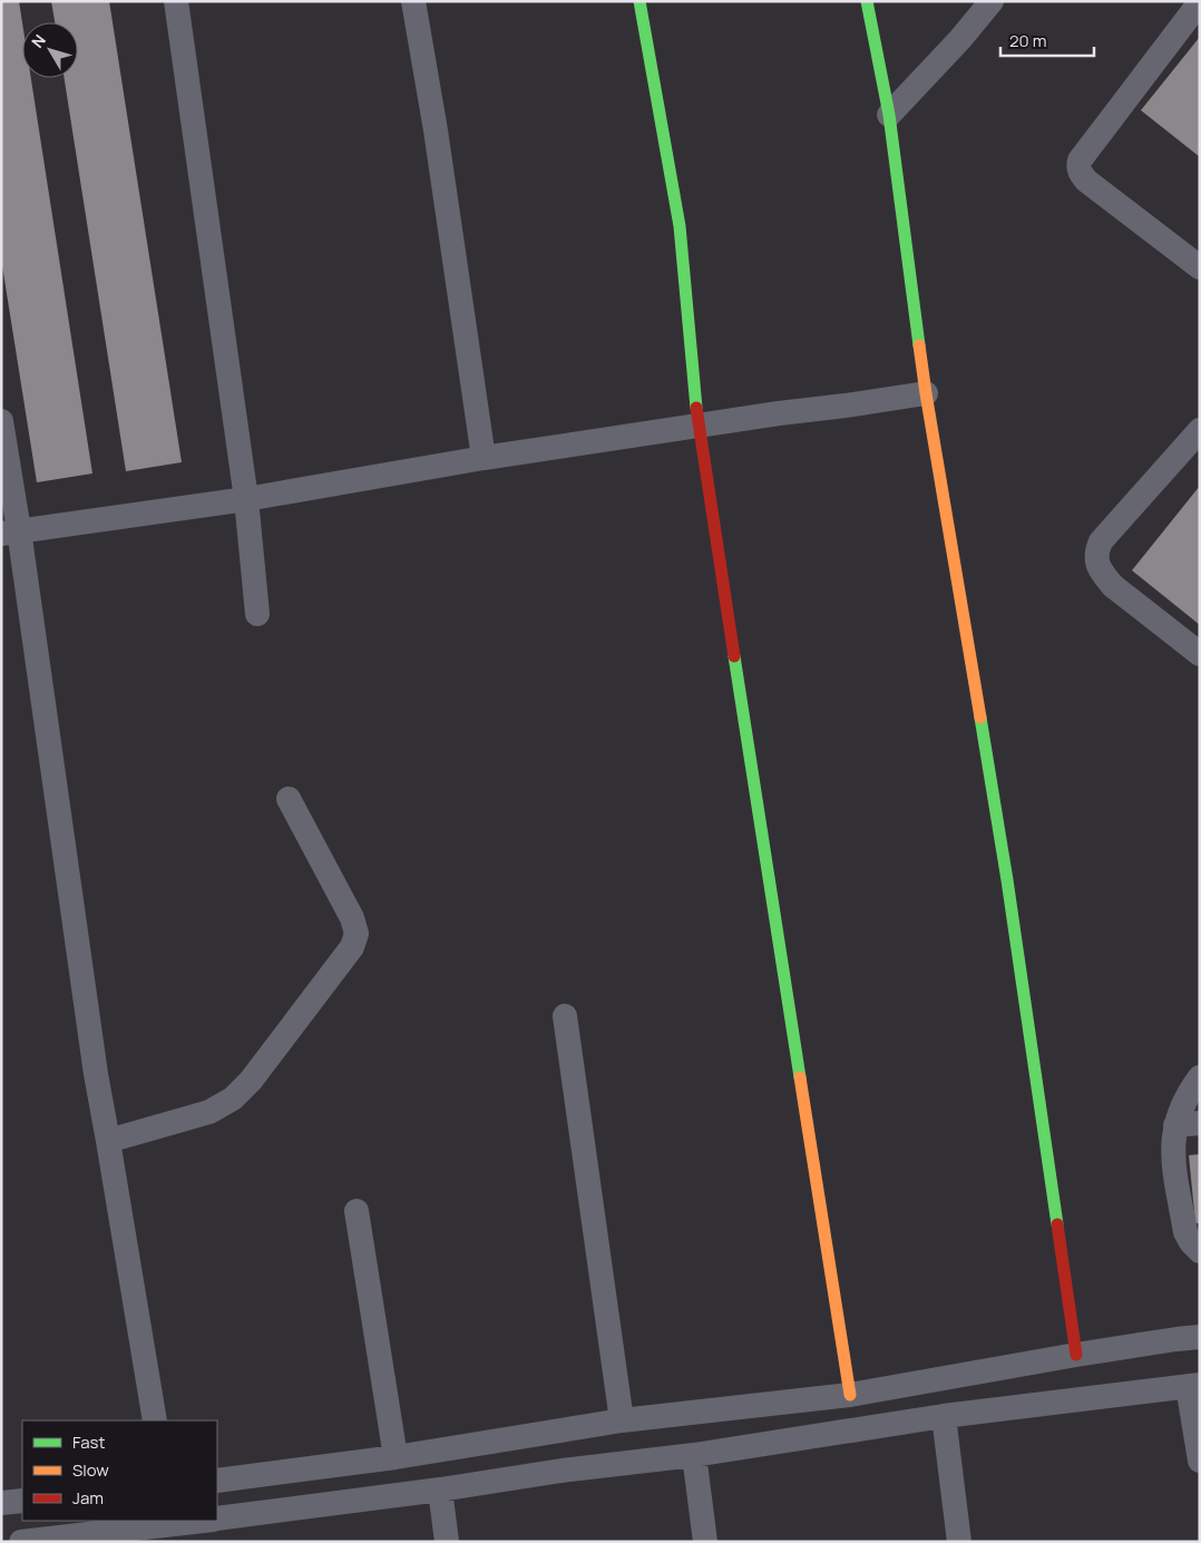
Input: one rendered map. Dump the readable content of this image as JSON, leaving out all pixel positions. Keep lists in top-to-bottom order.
{
  "legend": ["Fast", "Slow", "Jam"],
  "scale_bar": "20 m",
  "north": "top left"
}
